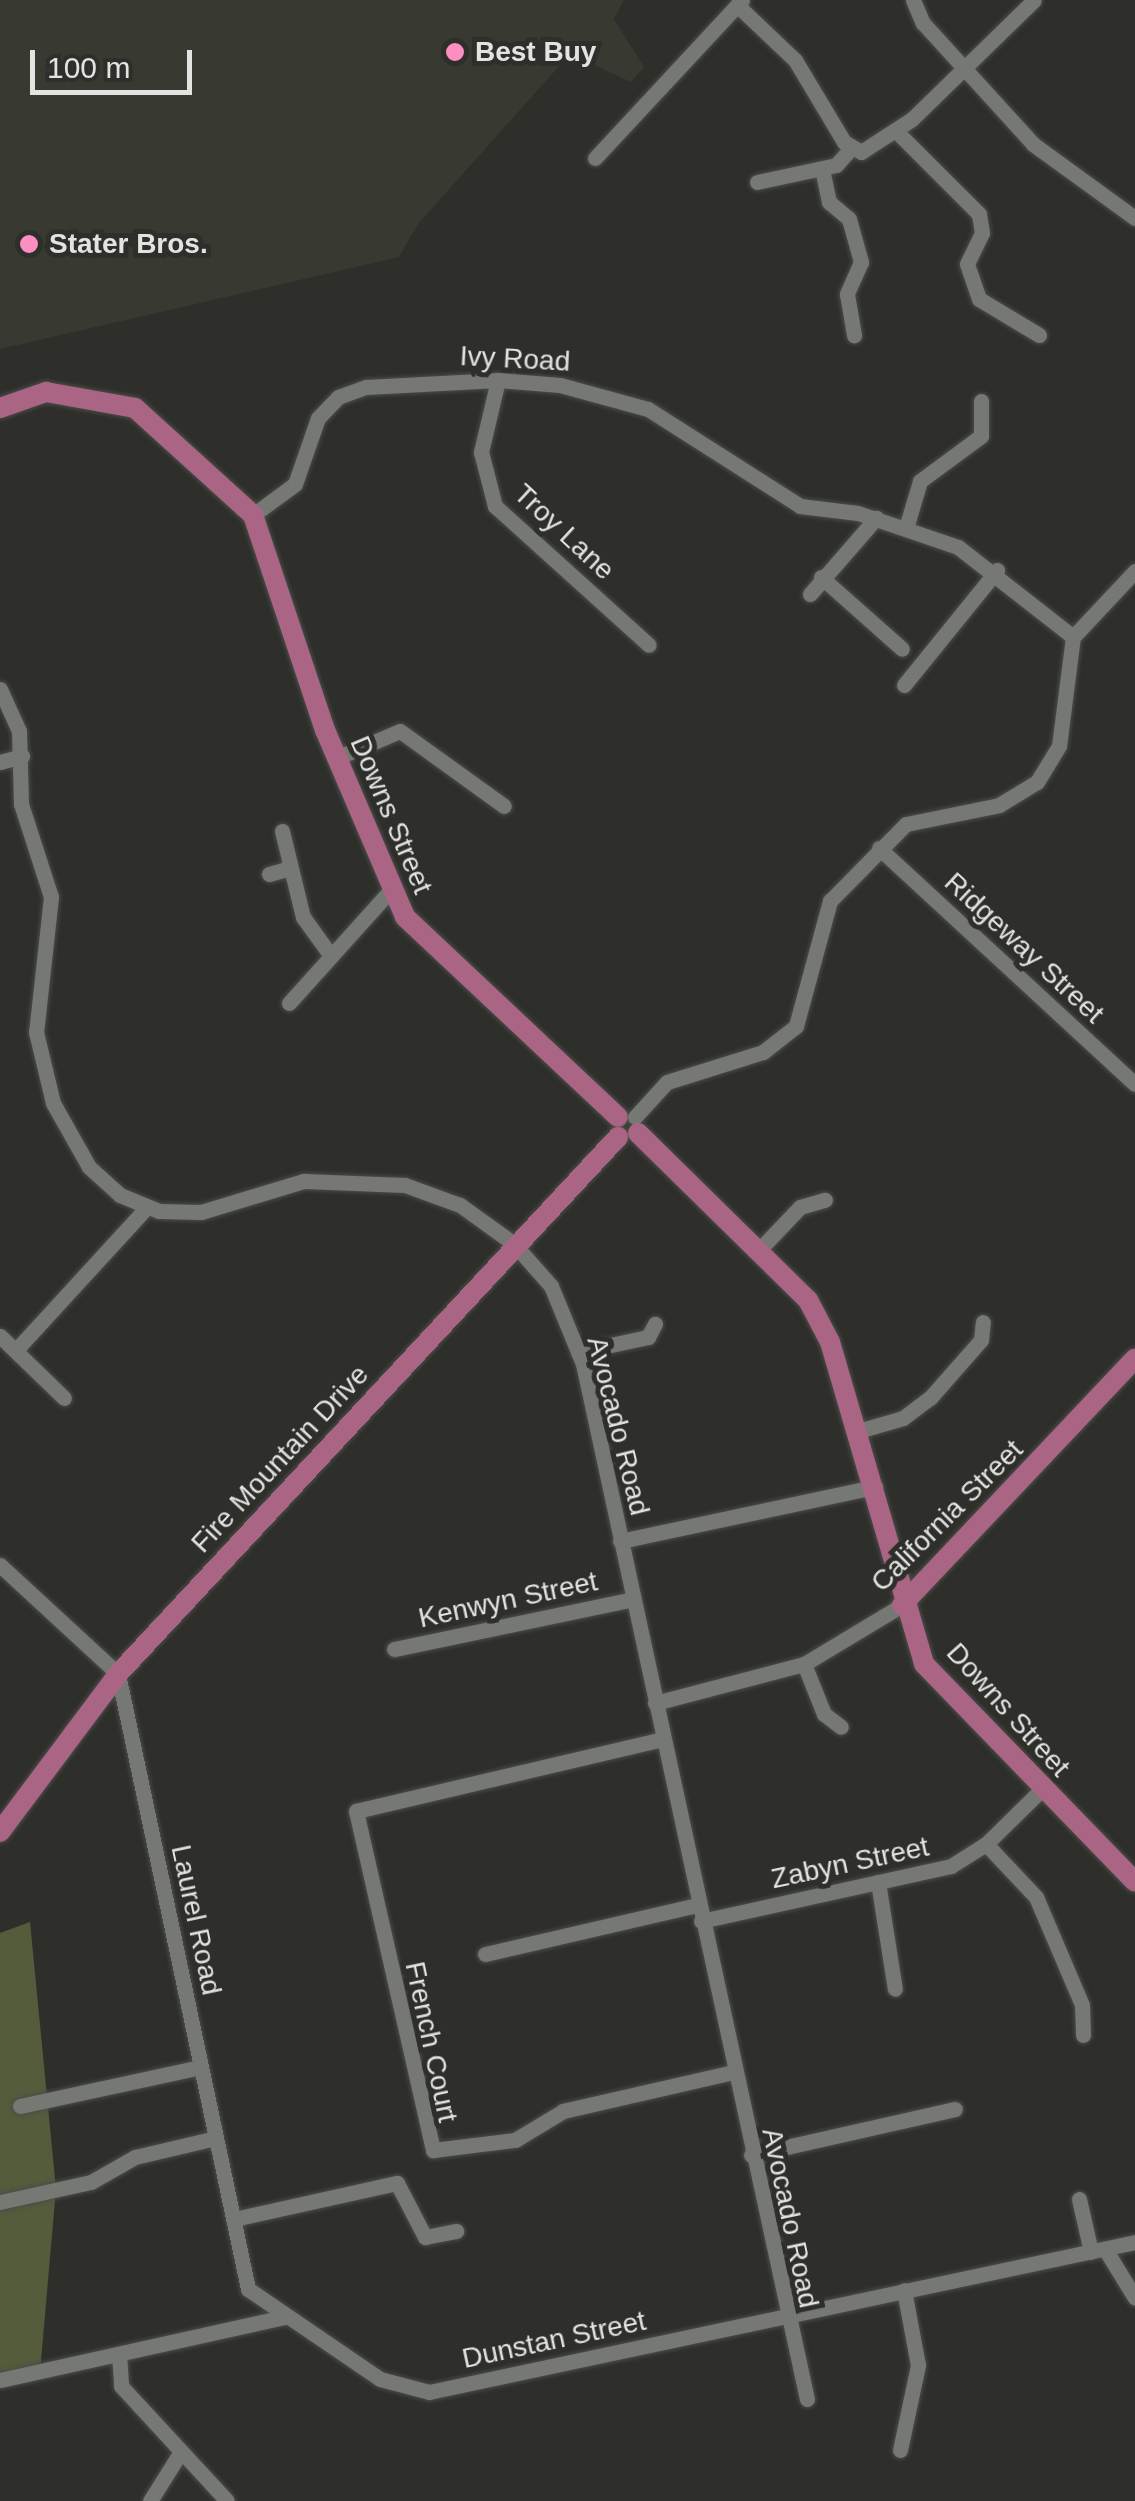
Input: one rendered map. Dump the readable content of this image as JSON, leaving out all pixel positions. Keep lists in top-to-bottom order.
{
  "streets": {
    "main road": ["Downs Street", "Fire Mountain Drive", "California Street"],
    "street": [
      "Ivy Road",
      "Troy Lane",
      "Ridgeway Street",
      "Avocado Road",
      "Kenwyn Street",
      "Zabyn Street",
      "Laurel Road",
      "French Court",
      "Dunstan Street"
    ]
  },
  "crossings": [
    ["Ivy Road", "Troy Lane"],
    ["Ivy Road", "Downs Street"],
    ["Ivy Road", "Fire Mountain Drive"],
    ["Downs Street", "Fire Mountain Drive"],
    ["Downs Street", "California Street"],
    ["Downs Street", "Zabyn Street"],
    ["Ridgeway Street", "Fire Mountain Drive"],
    ["Avocado Road", "Fire Mountain Drive"],
    ["Avocado Road", "California Street"],
    ["Avocado Road", "Kenwyn Street"],
    ["Avocado Road", "Zabyn Street"],
    ["Avocado Road", "French Court"],
    ["Avocado Road", "Dunstan Street"],
    ["Fire Mountain Drive", "Laurel Road"],
    ["Laurel Road", "Dunstan Street"]
  ],
  "places": ["Best Buy", "Stater Bros."],
  "scale_bar": "100 m"
}
